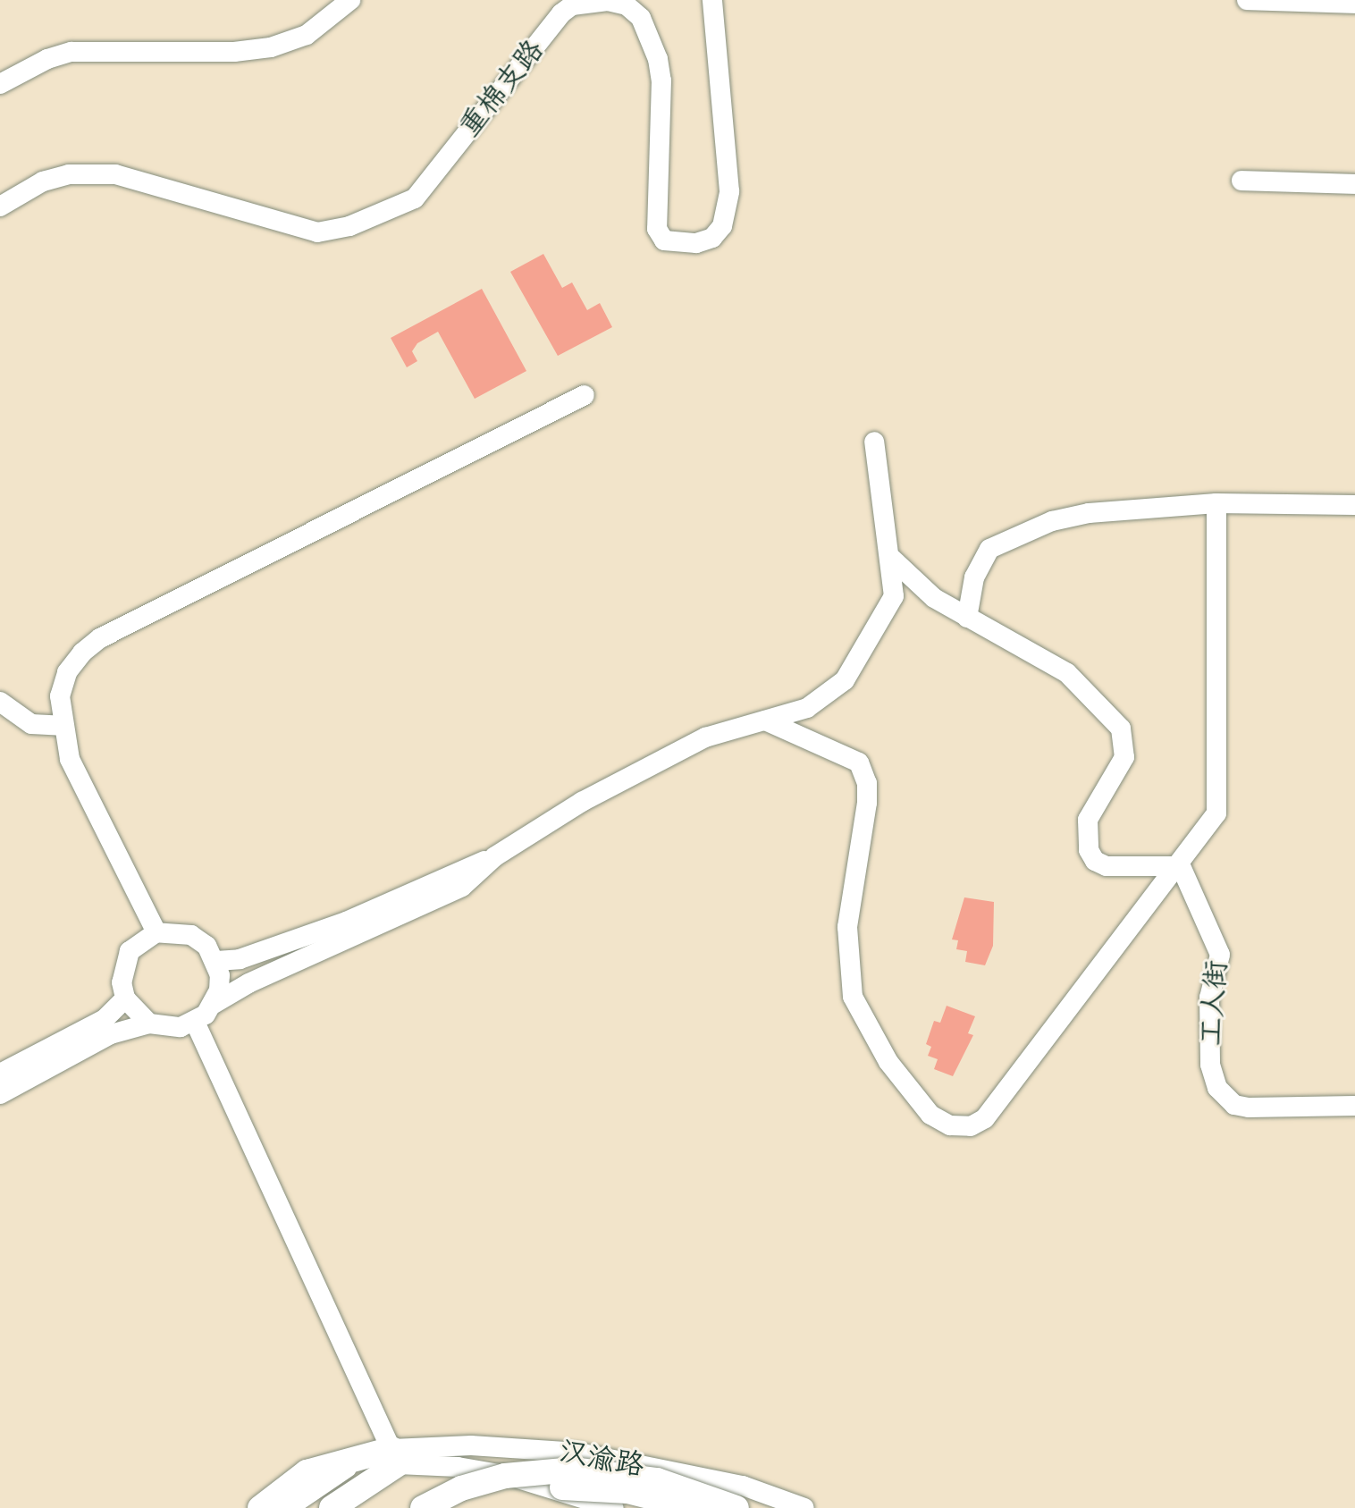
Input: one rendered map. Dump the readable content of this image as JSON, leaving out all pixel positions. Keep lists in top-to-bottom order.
{
  "streets": {
    "street": ["重棉支路", "工人街", "汉渝路"]
  }
}
